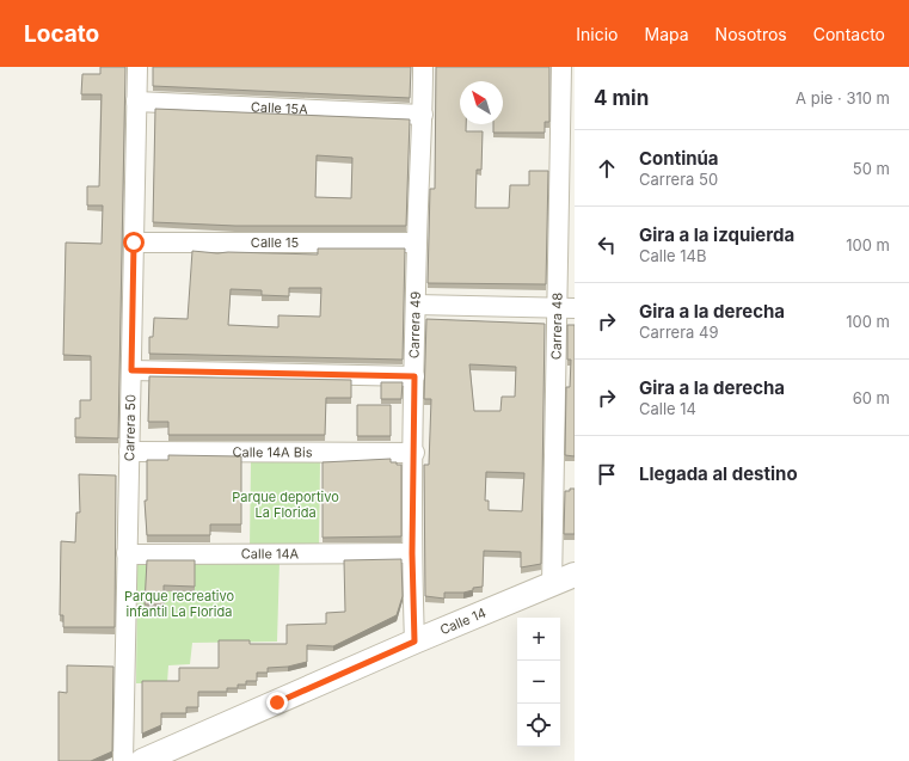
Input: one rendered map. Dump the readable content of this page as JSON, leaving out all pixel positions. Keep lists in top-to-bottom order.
{
  "streets": {
    "street": [
      "Calle 15A",
      "Calle 15",
      "Carrera 49",
      "Carrera 48",
      "Carrera 50",
      "Calle 14A Bis",
      "Calle 14A",
      "Calle 14"
    ]
  },
  "crossings": [
    ["Calle 15A", "Carrera 49"],
    ["Calle 15A", "Carrera 50"],
    ["Calle 15", "Carrera 49"],
    ["Calle 15", "Carrera 50"],
    ["Carrera 49", "Calle 14A Bis"],
    ["Carrera 49", "Calle 14A"],
    ["Carrera 49", "Calle 14"],
    ["Carrera 48", "Calle 14"],
    ["Carrera 50", "Calle 14A Bis"],
    ["Carrera 50", "Calle 14A"]
  ],
  "parks": ["Parque deportivo La Florida", "Parque recreativo infantil La Florida"],
  "north": "top left",
  "page": {
    "header": "Locato",
    "nav": [
      "Inicio",
      "Mapa",
      "Nosotros",
      "Contacto"
    ],
    "heading": ["4 min", "A pie · 310 m"],
    "list": [
      ["Continúa", "Carrera 50", "50 m"],
      ["Gira a la izquierda", "Calle 14B", "100 m"],
      ["Gira a la derecha", "Carrera 49", "100 m"],
      ["Gira a la derecha", "Calle 14", "60 m"],
      "Llegada al destino"
    ],
    "map_buttons": ["+", "−"]
  }
}
